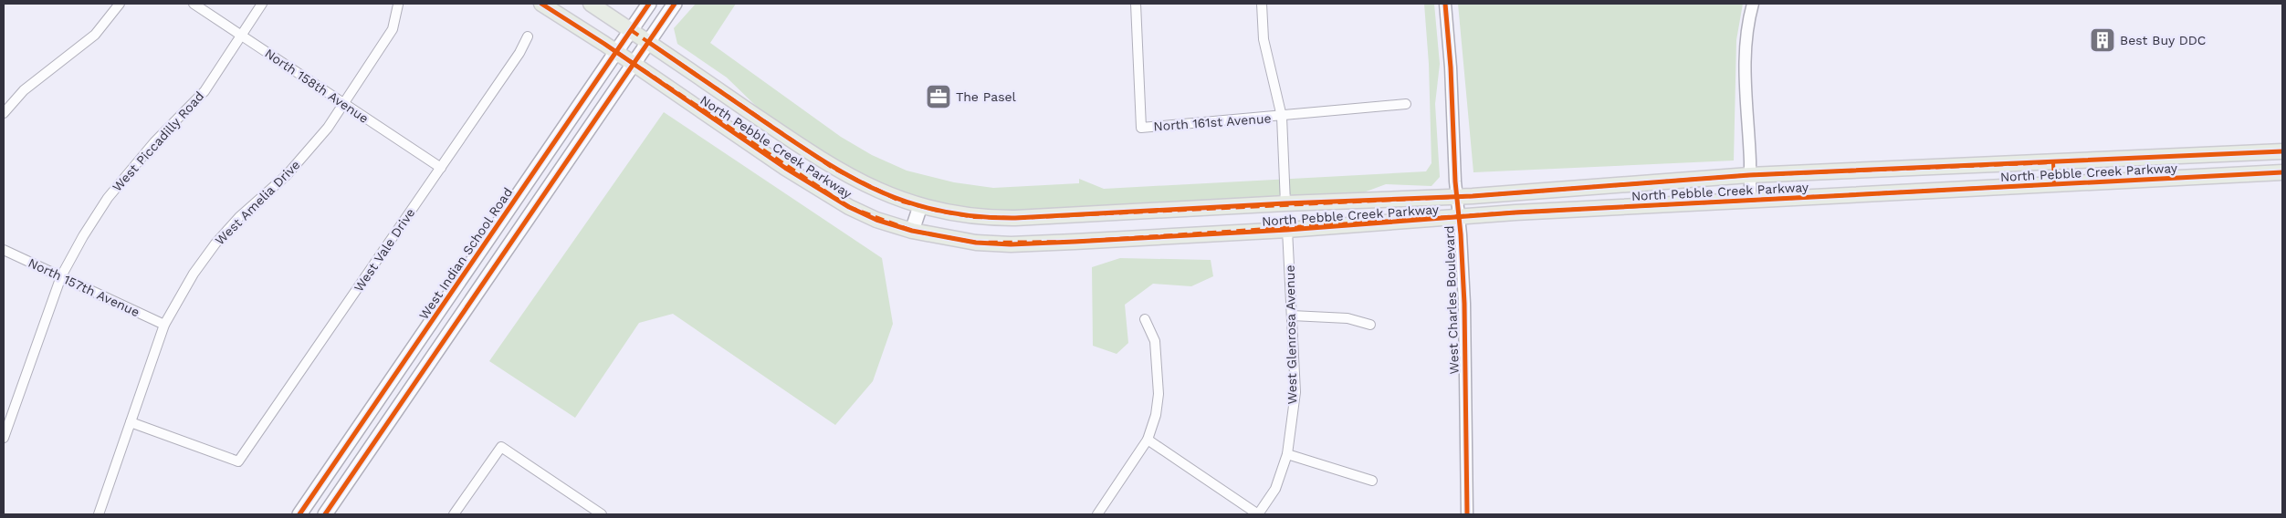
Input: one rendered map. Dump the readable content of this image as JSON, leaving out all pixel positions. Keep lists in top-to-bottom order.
{
  "streets": {
    "main road": ["North Pebble Creek Parkway", "West Indian School Road"],
    "street": [
      "North 158th Avenue",
      "North 161st Avenue",
      "West Piccadilly Road",
      "West Amelia Drive",
      "West Vale Drive",
      "North 157th Avenue",
      "West Charles Boulevard",
      "West Glenrosa Avenue"
    ]
  },
  "crossings": [
    ["North 158th Avenue", "West Piccadilly Road"],
    ["North 158th Avenue", "West Amelia Drive"],
    ["North 158th Avenue", "West Vale Drive"],
    ["West Piccadilly Road", "North 157th Avenue"],
    ["North Pebble Creek Parkway", "West Indian School Road"],
    ["North Pebble Creek Parkway", "West Charles Boulevard"],
    ["North Pebble Creek Parkway", "West Glenrosa Avenue"],
    ["West Amelia Drive", "West Vale Drive"],
    ["West Amelia Drive", "North 157th Avenue"]
  ],
  "places": {
    "building": ["Best Buy DDC"],
    "office": ["The Pasel"]
  }
}
